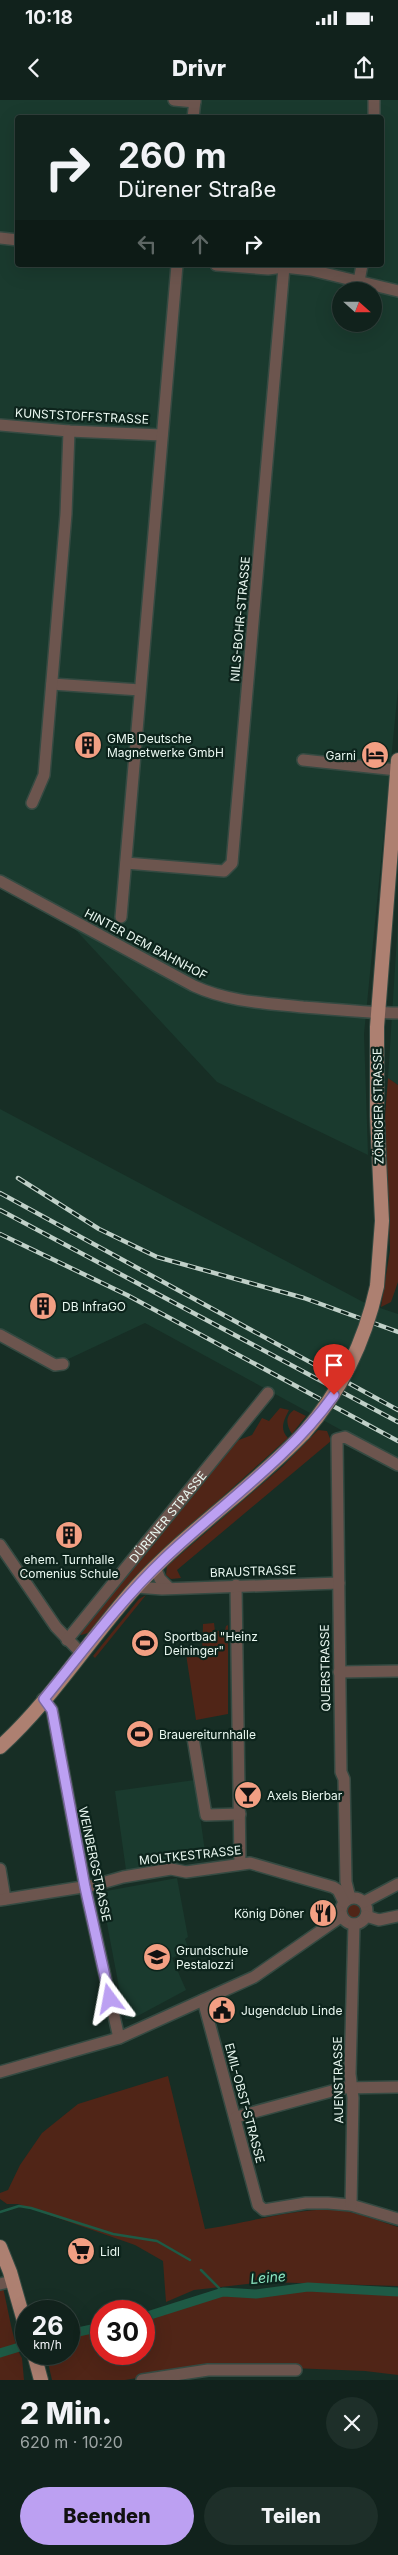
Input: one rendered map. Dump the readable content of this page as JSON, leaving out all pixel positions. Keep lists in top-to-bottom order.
{
  "streets": {
    "main road": ["ZÖRBIGER STRASSE", "DÜRENER STRASSE"],
    "street": [
      "KUNSTSTOFFSTRASSE",
      "NILS-BOHR-STRASSE",
      "HINTER DEM BAHNHOF",
      "BRAUSTRASSE",
      "QUERSTRASSE",
      "MOLTKESTRASSE",
      "WEINBERGSTRASSE",
      "AUENSTRASSE",
      "EMIL-OBST-STRASSE"
    ]
  },
  "crossings": [
    ["HINTER DEM BAHNHOF", "ZÖRBIGER STRASSE"],
    ["ZÖRBIGER STRASSE", "DÜRENER STRASSE"],
    ["DÜRENER STRASSE", "BRAUSTRASSE"],
    ["DÜRENER STRASSE", "WEINBERGSTRASSE"],
    ["BRAUSTRASSE", "QUERSTRASSE"],
    ["QUERSTRASSE", "MOLTKESTRASSE"],
    ["QUERSTRASSE", "AUENSTRASSE"],
    ["MOLTKESTRASSE", "WEINBERGSTRASSE"],
    ["MOLTKESTRASSE", "AUENSTRASSE"],
    ["AUENSTRASSE", "EMIL-OBST-STRASSE"]
  ],
  "water": ["Leine"],
  "places": {
    "building": ["GMB Deutsche Magnetwerke GmbH", "DB InfraGO", "ehem. Turnhalle Comenius Schule"],
    "hotel": ["Garni"],
    "sports": ["Sportbad \"Heinz Deininger\"", "Brauereiturnhalle"],
    "bar": ["Axels Bierbar"],
    "restaurant": ["König Döner"],
    "school or university": ["Grundschule Pestalozzi"],
    "public building": ["Jugendclub Linde"],
    "supermarket": ["Lidl"]
  },
  "north": "right",
  "page": {
    "status": "10:18",
    "header": "Drivr",
    "turn": ["260 m", "Dürener Straße"],
    "speed": "26 km/h",
    "limit": "30",
    "heading": ["2 Min.", "620 m · 10:20"],
    "buttons": ["Beenden", "Teilen"]
  }
}
